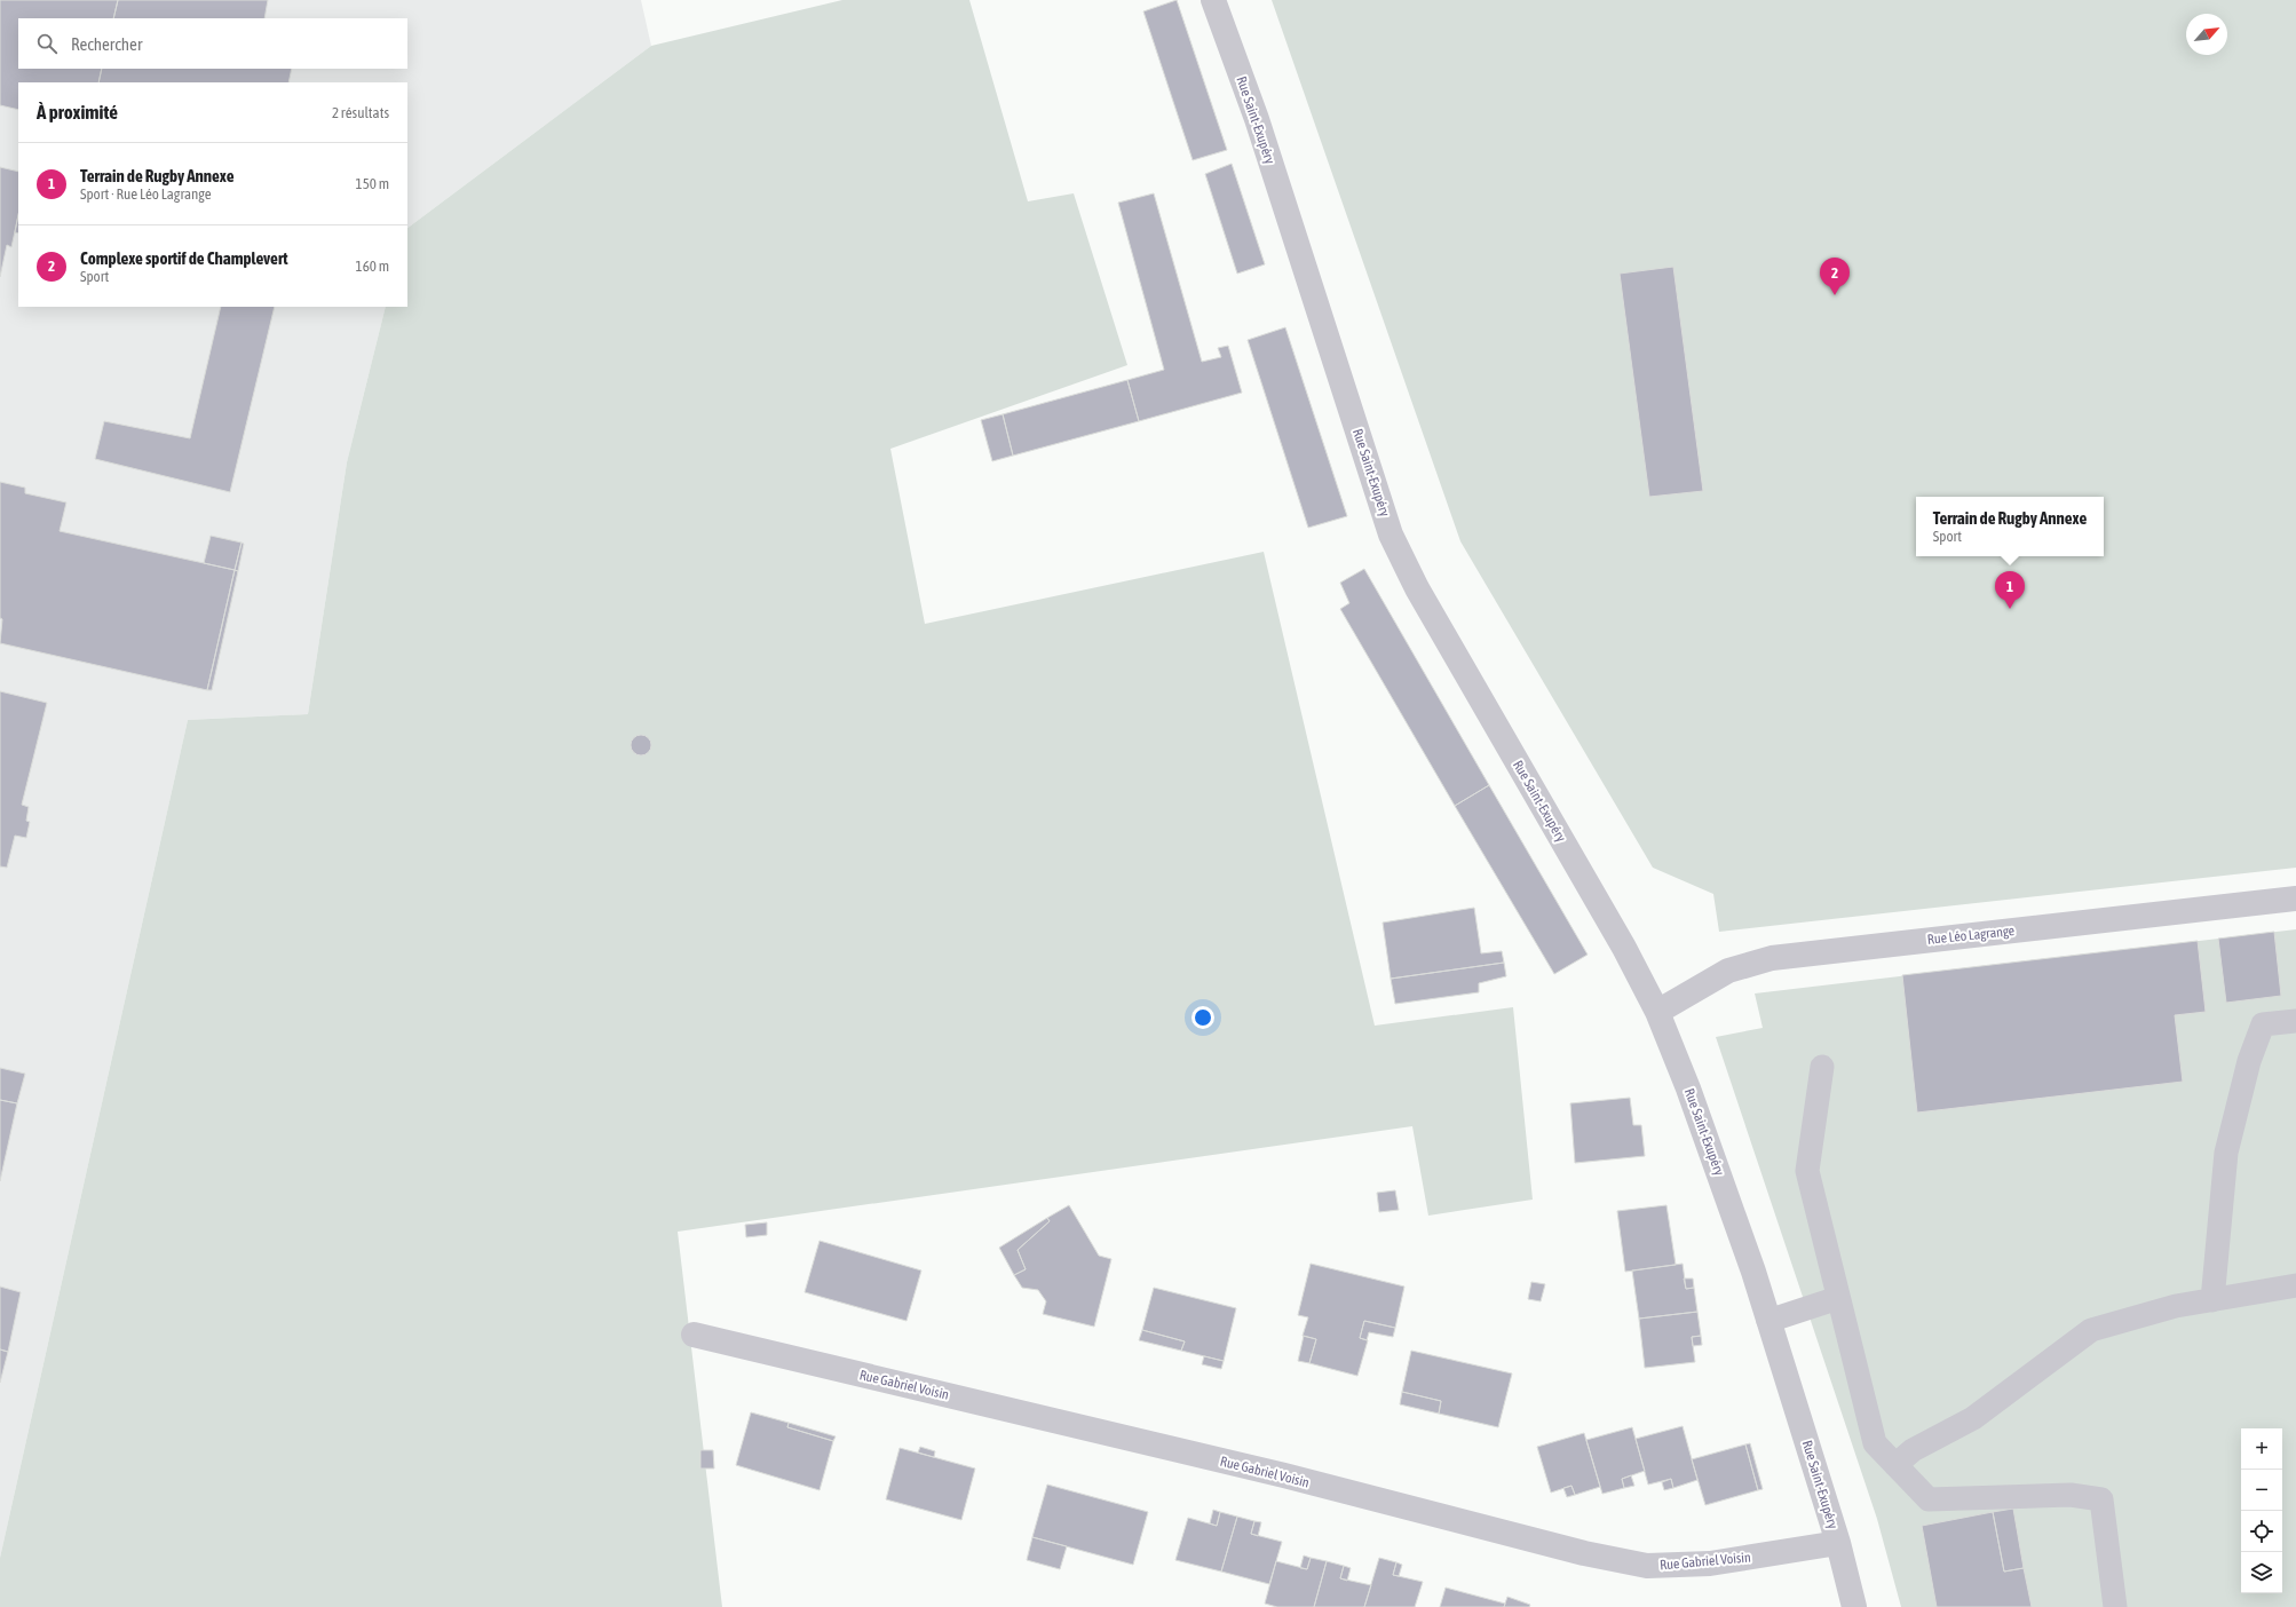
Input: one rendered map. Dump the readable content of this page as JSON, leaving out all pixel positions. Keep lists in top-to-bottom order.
{
  "streets": {
    "street": ["Rue Saint-Exupéry", "Rue Léo Lagrange", "Rue Gabriel Voisin"]
  },
  "crossings": [
    ["Rue Saint-Exupéry", "Rue Léo Lagrange"],
    ["Rue Saint-Exupéry", "Rue Gabriel Voisin"]
  ],
  "north": "top right",
  "page": {
    "search": "Rechercher",
    "heading": ["À proximité", "2 résultats"],
    "list": [
      {
        "mark": "1",
        "name": "Terrain de Rugby Annexe",
        "note": "Sport · Rue Léo Lagrange",
        "value": "150 m"
      },
      {
        "mark": "2",
        "name": "Complexe sportif de Champlevert",
        "note": "Sport",
        "value": "160 m"
      }
    ],
    "pins": ["2", "1"],
    "popup": ["Terrain de Rugby Annexe", "Sport"],
    "map_buttons": ["+", "−"]
  }
}
